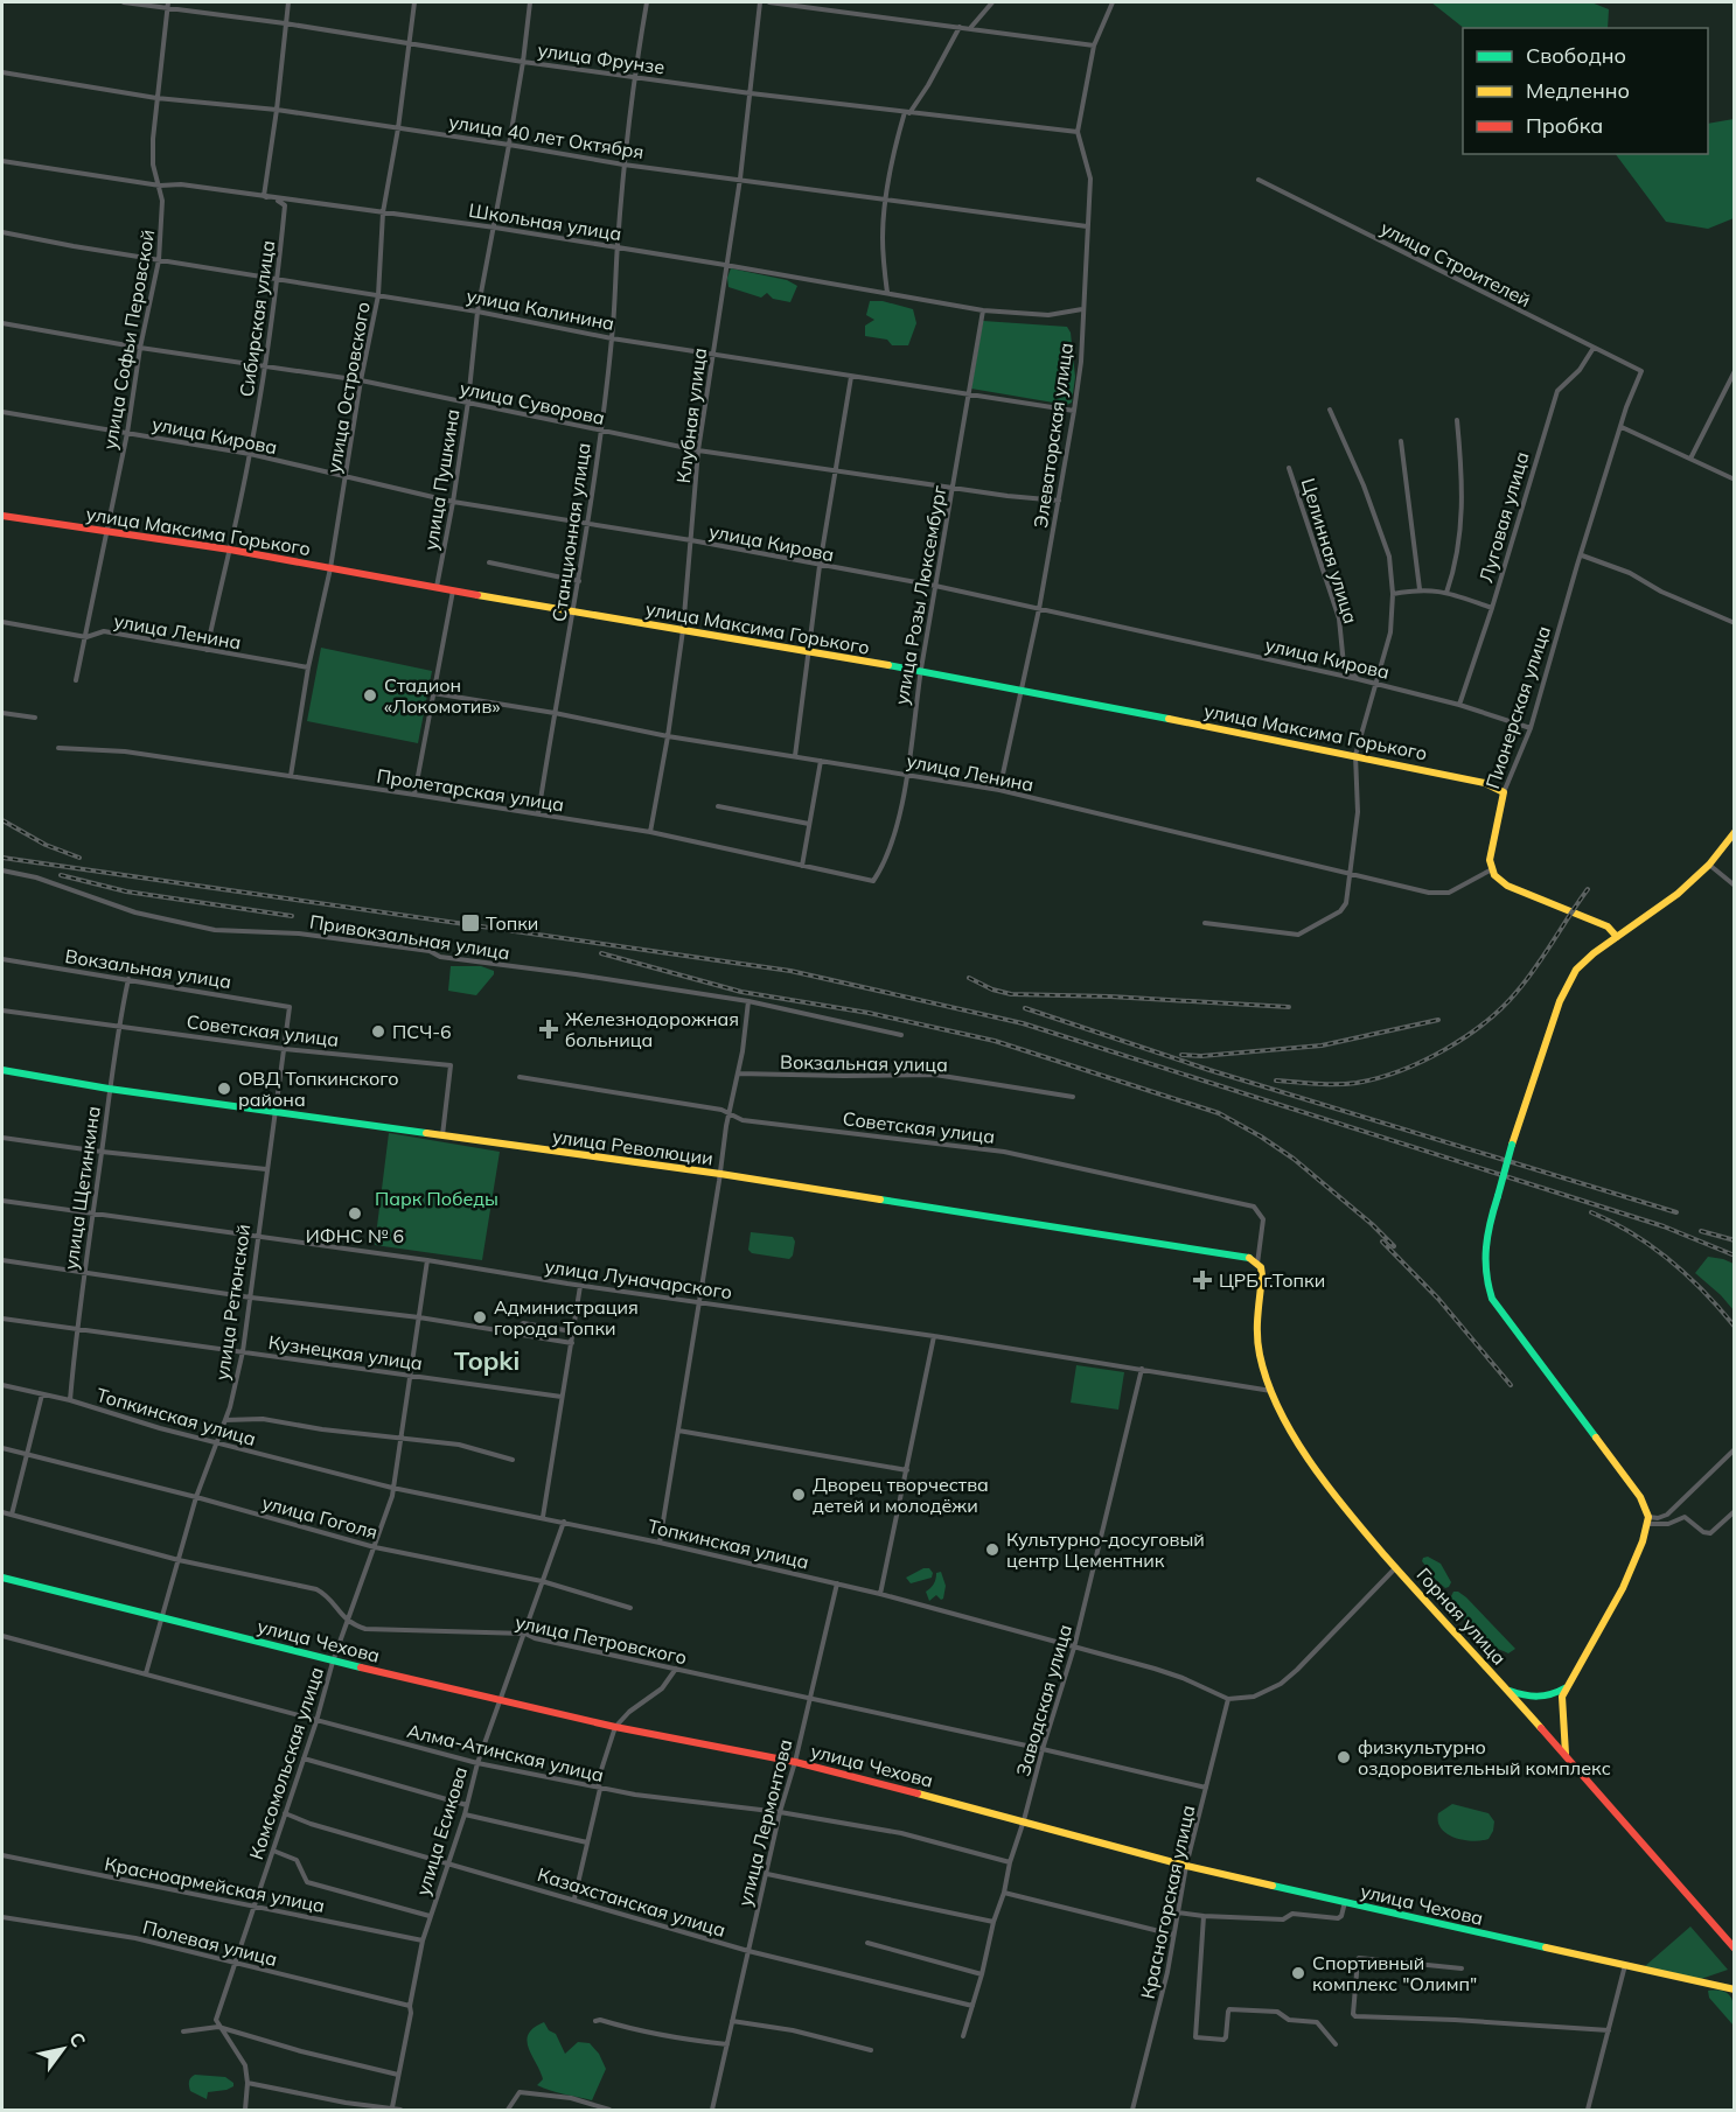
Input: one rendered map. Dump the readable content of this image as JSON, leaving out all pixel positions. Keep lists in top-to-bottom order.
{
  "streets": {
    "street": [
      "улица Фрунзе",
      "улица 40 лет Октября",
      "Школьная улица",
      "улица Строителей",
      "улица Калинина",
      "Сибирская улица",
      "улица Софьи Перовской",
      "улица Островского",
      "улица Суворова",
      "Клубная улица",
      "улица Кирова",
      "Элеваторская улица",
      "улица Пушкина",
      "Луговая улица",
      "улица Максима Горького",
      "Станционная улица",
      "Целинная улица",
      "улица Розы Люксембург",
      "улица Ленина",
      "Пионерская улица",
      "Пролетарская улица",
      "Привокзальная улица",
      "Вокзальная улица",
      "Советская улица",
      "улица Революции",
      "улица Щетинкина",
      "улица Луначарского",
      "улица Ретюнской",
      "Кузнецкая улица",
      "Топкинская улица",
      "улица Гоголя",
      "Горная улица",
      "улица Петровского",
      "улица Чехова",
      "Заводская улица",
      "Алма-Атинская улица",
      "Комсомольская улица",
      "улица Лермонтова",
      "улица Есикова",
      "Красноармейская улица",
      "Казахстанская улица",
      "Красногорская улица",
      "Полевая улица"
    ]
  },
  "crossings": [
    ["улица Фрунзе", "улица Софьи Перовской"],
    ["улица Фрунзе", "улица Островского"],
    ["улица Фрунзе", "Клубная улица"],
    ["улица Фрунзе", "Элеваторская улица"],
    ["улица Фрунзе", "улица Пушкина"],
    ["улица Фрунзе", "Станционная улица"],
    ["улица 40 лет Октября", "улица Софьи Перовской"],
    ["улица 40 лет Октября", "улица Островского"],
    ["улица 40 лет Октября", "Клубная улица"],
    ["улица 40 лет Октября", "Элеваторская улица"],
    ["улица 40 лет Октября", "улица Пушкина"],
    ["улица 40 лет Октября", "Станционная улица"],
    ["Школьная улица", "Сибирская улица"],
    ["Школьная улица", "улица Софьи Перовской"],
    ["Школьная улица", "улица Островского"],
    ["Школьная улица", "Клубная улица"],
    ["Школьная улица", "Элеваторская улица"],
    ["Школьная улица", "улица Пушкина"],
    ["Школьная улица", "Станционная улица"],
    ["Школьная улица", "улица Розы Люксембург"],
    ["улица Строителей", "Луговая улица"],
    ["улица Строителей", "Пионерская улица"],
    ["улица Калинина", "Сибирская улица"],
    ["улица Калинина", "улица Софьи Перовской"],
    ["улица Калинина", "улица Островского"],
    ["улица Калинина", "Клубная улица"],
    ["улица Калинина", "Элеваторская улица"],
    ["улица Калинина", "улица Пушкина"],
    ["улица Калинина", "Станционная улица"],
    ["улица Калинина", "улица Розы Люксембург"],
    ["Сибирская улица", "улица Суворова"],
    ["Сибирская улица", "улица Кирова"],
    ["Сибирская улица", "улица Максима Горького"],
    ["Сибирская улица", "улица Ленина"],
    ["улица Софьи Перовской", "улица Суворова"],
    ["улица Софьи Перовской", "улица Кирова"],
    ["улица Софьи Перовской", "улица Максима Горького"],
    ["улица Софьи Перовской", "улица Ленина"],
    ["улица Островского", "улица Суворова"],
    ["улица Островского", "улица Кирова"],
    ["улица Островского", "улица Максима Горького"],
    ["улица Островского", "улица Ленина"],
    ["улица Островского", "Пролетарская улица"],
    ["улица Суворова", "Клубная улица"],
    ["улица Суворова", "Элеваторская улица"],
    ["улица Суворова", "улица Пушкина"],
    ["улица Суворова", "Станционная улица"],
    ["улица Суворова", "улица Розы Люксембург"],
    ["Клубная улица", "улица Кирова"],
    ["Клубная улица", "улица Максима Горького"],
    ["Клубная улица", "улица Ленина"],
    ["Клубная улица", "Пролетарская улица"],
    ["улица Кирова", "Элеваторская улица"],
    ["улица Кирова", "улица Пушкина"],
    ["улица Кирова", "Луговая улица"],
    ["улица Кирова", "Станционная улица"],
    ["улица Кирова", "Целинная улица"],
    ["улица Кирова", "улица Розы Люксембург"],
    ["улица Кирова", "Пионерская улица"],
    ["Элеваторская улица", "улица Максима Горького"],
    ["Элеваторская улица", "улица Ленина"],
    ["улица Пушкина", "улица Максима Горького"],
    ["улица Максима Горького", "Станционная улица"],
    ["улица Максима Горького", "улица Розы Люксембург"],
    ["улица Максима Горького", "Пионерская улица"],
    ["Станционная улица", "улица Ленина"],
    ["Станционная улица", "Пролетарская улица"],
    ["улица Розы Люксембург", "улица Ленина"],
    ["улица Розы Люксембург", "Пролетарская улица"],
    ["улица Ленина", "Пионерская улица"],
    ["Вокзальная улица", "улица Щетинкина"],
    ["Вокзальная улица", "улица Ретюнской"],
    ["Советская улица", "улица Революции"],
    ["Советская улица", "улица Щетинкина"],
    ["Советская улица", "улица Ретюнской"],
    ["Советская улица", "Горная улица"],
    ["улица Революции", "улица Щетинкина"],
    ["улица Революции", "улица Ретюнской"],
    ["улица Революции", "Горная улица"],
    ["улица Щетинкина", "улица Луначарского"],
    ["улица Щетинкина", "Кузнецкая улица"],
    ["улица Щетинкина", "Топкинская улица"],
    ["улица Луначарского", "улица Ретюнской"],
    ["улица Луначарского", "Горная улица"],
    ["улица Луначарского", "Заводская улица"],
    ["улица Луначарского", "Комсомольская улица"],
    ["улица Ретюнской", "Кузнецкая улица"],
    ["улица Ретюнской", "Топкинская улица"],
    ["улица Ретюнской", "улица Гоголя"],
    ["улица Ретюнской", "улица Чехова"],
    ["улица Ретюнской", "Алма-Атинская улица"],
    ["Кузнецкая улица", "Комсомольская улица"],
    ["Топкинская улица", "Заводская улица"],
    ["Топкинская улица", "Комсомольская улица"],
    ["Топкинская улица", "улица Лермонтова"],
    ["Топкинская улица", "улица Есикова"],
    ["Топкинская улица", "Красногорская улица"],
    ["улица Гоголя", "Комсомольская улица"],
    ["улица Гоголя", "улица Есикова"],
    ["улица Петровского", "Заводская улица"],
    ["улица Петровского", "Комсомольская улица"],
    ["улица Петровского", "улица Лермонтова"],
    ["улица Петровского", "улица Есикова"],
    ["улица Петровского", "Красногорская улица"],
    ["улица Чехова", "Заводская улица"],
    ["улица Чехова", "Комсомольская улица"],
    ["улица Чехова", "улица Лермонтова"],
    ["улица Чехова", "улица Есикова"],
    ["улица Чехова", "Красногорская улица"],
    ["Заводская улица", "Алма-Атинская улица"],
    ["Заводская улица", "Казахстанская улица"],
    ["Алма-Атинская улица", "Комсомольская улица"],
    ["Алма-Атинская улица", "улица Лермонтова"],
    ["Алма-Атинская улица", "улица Есикова"],
    ["Комсомольская улица", "Красноармейская улица"],
    ["Комсомольская улица", "Казахстанская улица"],
    ["Комсомольская улица", "Полевая улица"],
    ["улица Лермонтова", "Казахстанская улица"],
    ["улица Есикова", "Красноармейская улица"],
    ["улица Есикова", "Казахстанская улица"],
    ["улица Есикова", "Полевая улица"]
  ],
  "districts": ["Topki"],
  "parks": ["Парк Победы"],
  "places": {
    "other": [
      "Стадион «Локомотив»",
      "ПСЧ-6",
      "ОВД Топкинского района",
      "ИФНС № 6",
      "Администрация города Топки",
      "Дворец творчества детей и молодёжи",
      "Культурно-досуговый центр Цементник",
      "физкультурно оздоровительный комплекс",
      "Спортивный комплекс \"Олимп\""
    ],
    "transit": ["Топки"],
    "health": ["Железнодорожная больница", "ЦРБ г.Топки"]
  },
  "legend": ["Свободно", "Медленно", "Пробка"],
  "north": "top right"
}
